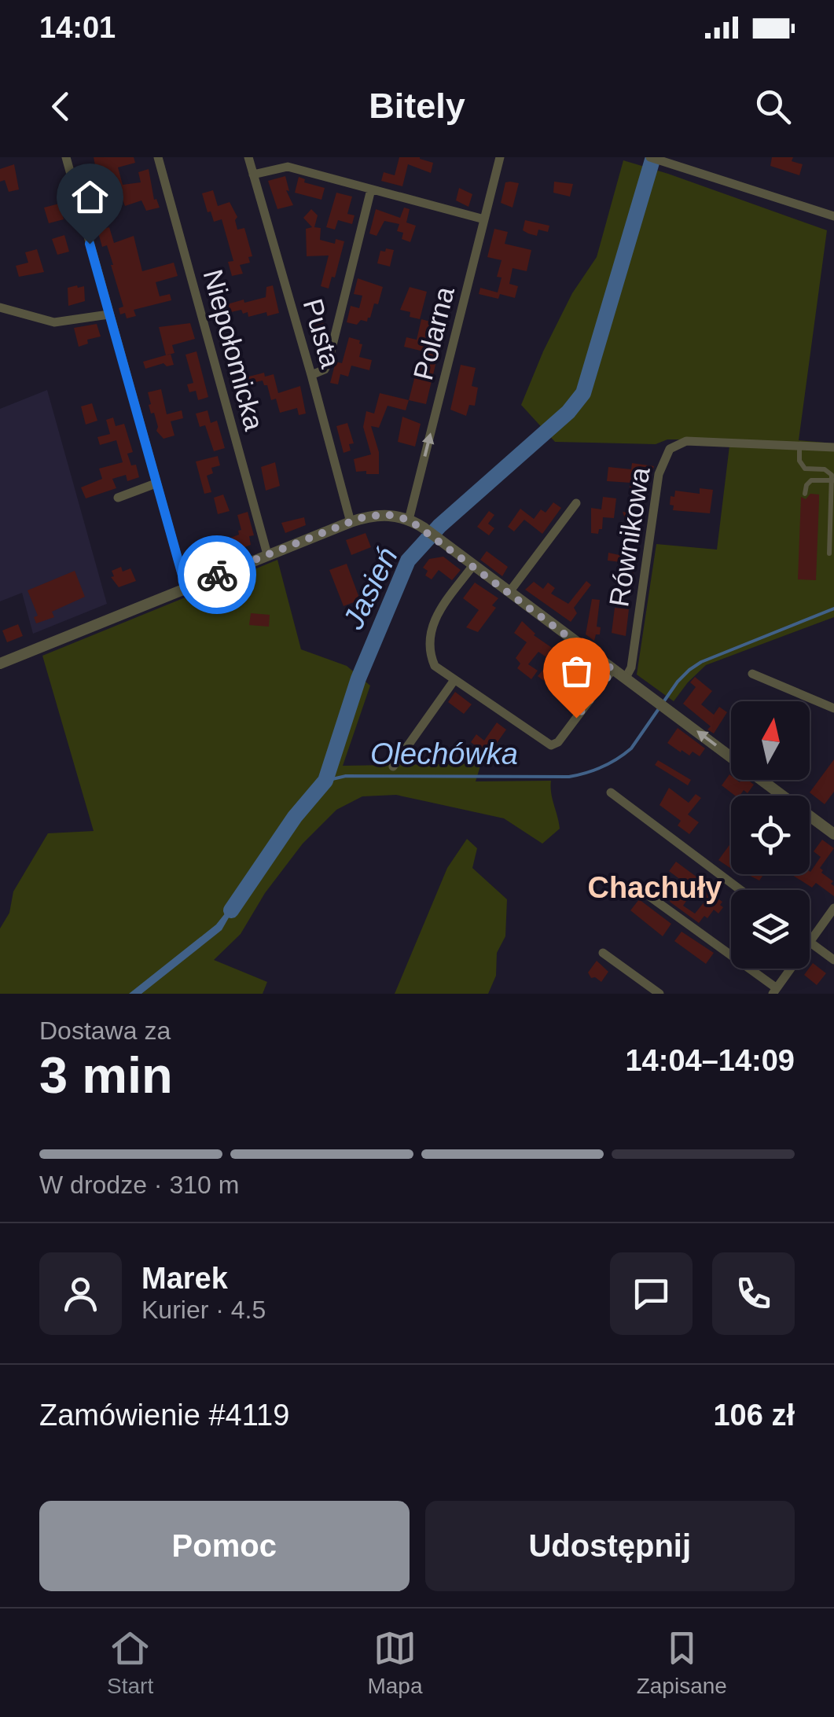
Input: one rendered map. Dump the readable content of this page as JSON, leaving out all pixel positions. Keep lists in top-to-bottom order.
{
  "streets": {
    "street": [
      "Pusta",
      "Polarna",
      "Niepołomicka",
      "Równikowa"
    ]
  },
  "one_way": ["Polarna"],
  "districts": ["Chachuły"],
  "water": ["Jasień", "Olechówka"],
  "north": "top",
  "page": {
    "status": "14:01",
    "header": "Bitely",
    "heading": ["3 min", "Dostawa za", "14:04–14:09"],
    "panel": [
      "Marek",
      "Kurier · 4.5",
      "Zamówienie #4119",
      "106 zł"
    ],
    "bar": "W drodze · 310 m",
    "buttons": ["Pomoc", "Udostępnij"],
    "tabs": ["Start", "Mapa", "Zapisane"]
  }
}
